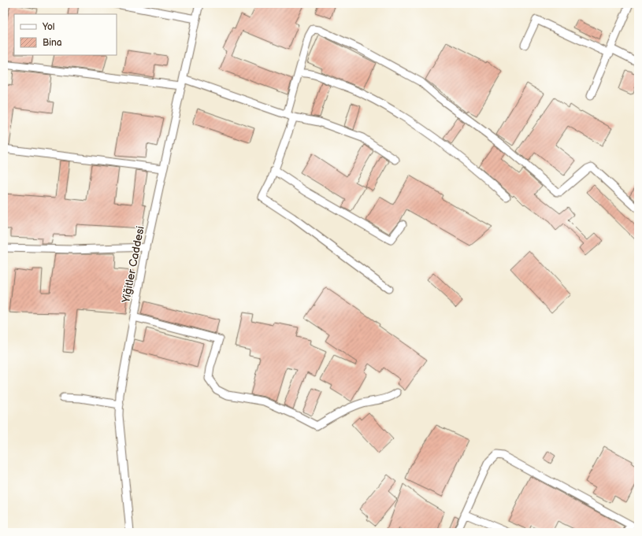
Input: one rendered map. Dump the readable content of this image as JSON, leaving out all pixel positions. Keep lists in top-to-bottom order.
{
  "streets": {
    "street": ["Yiğitler Caddesi"]
  },
  "legend": ["Yol", "Bina"]
}
